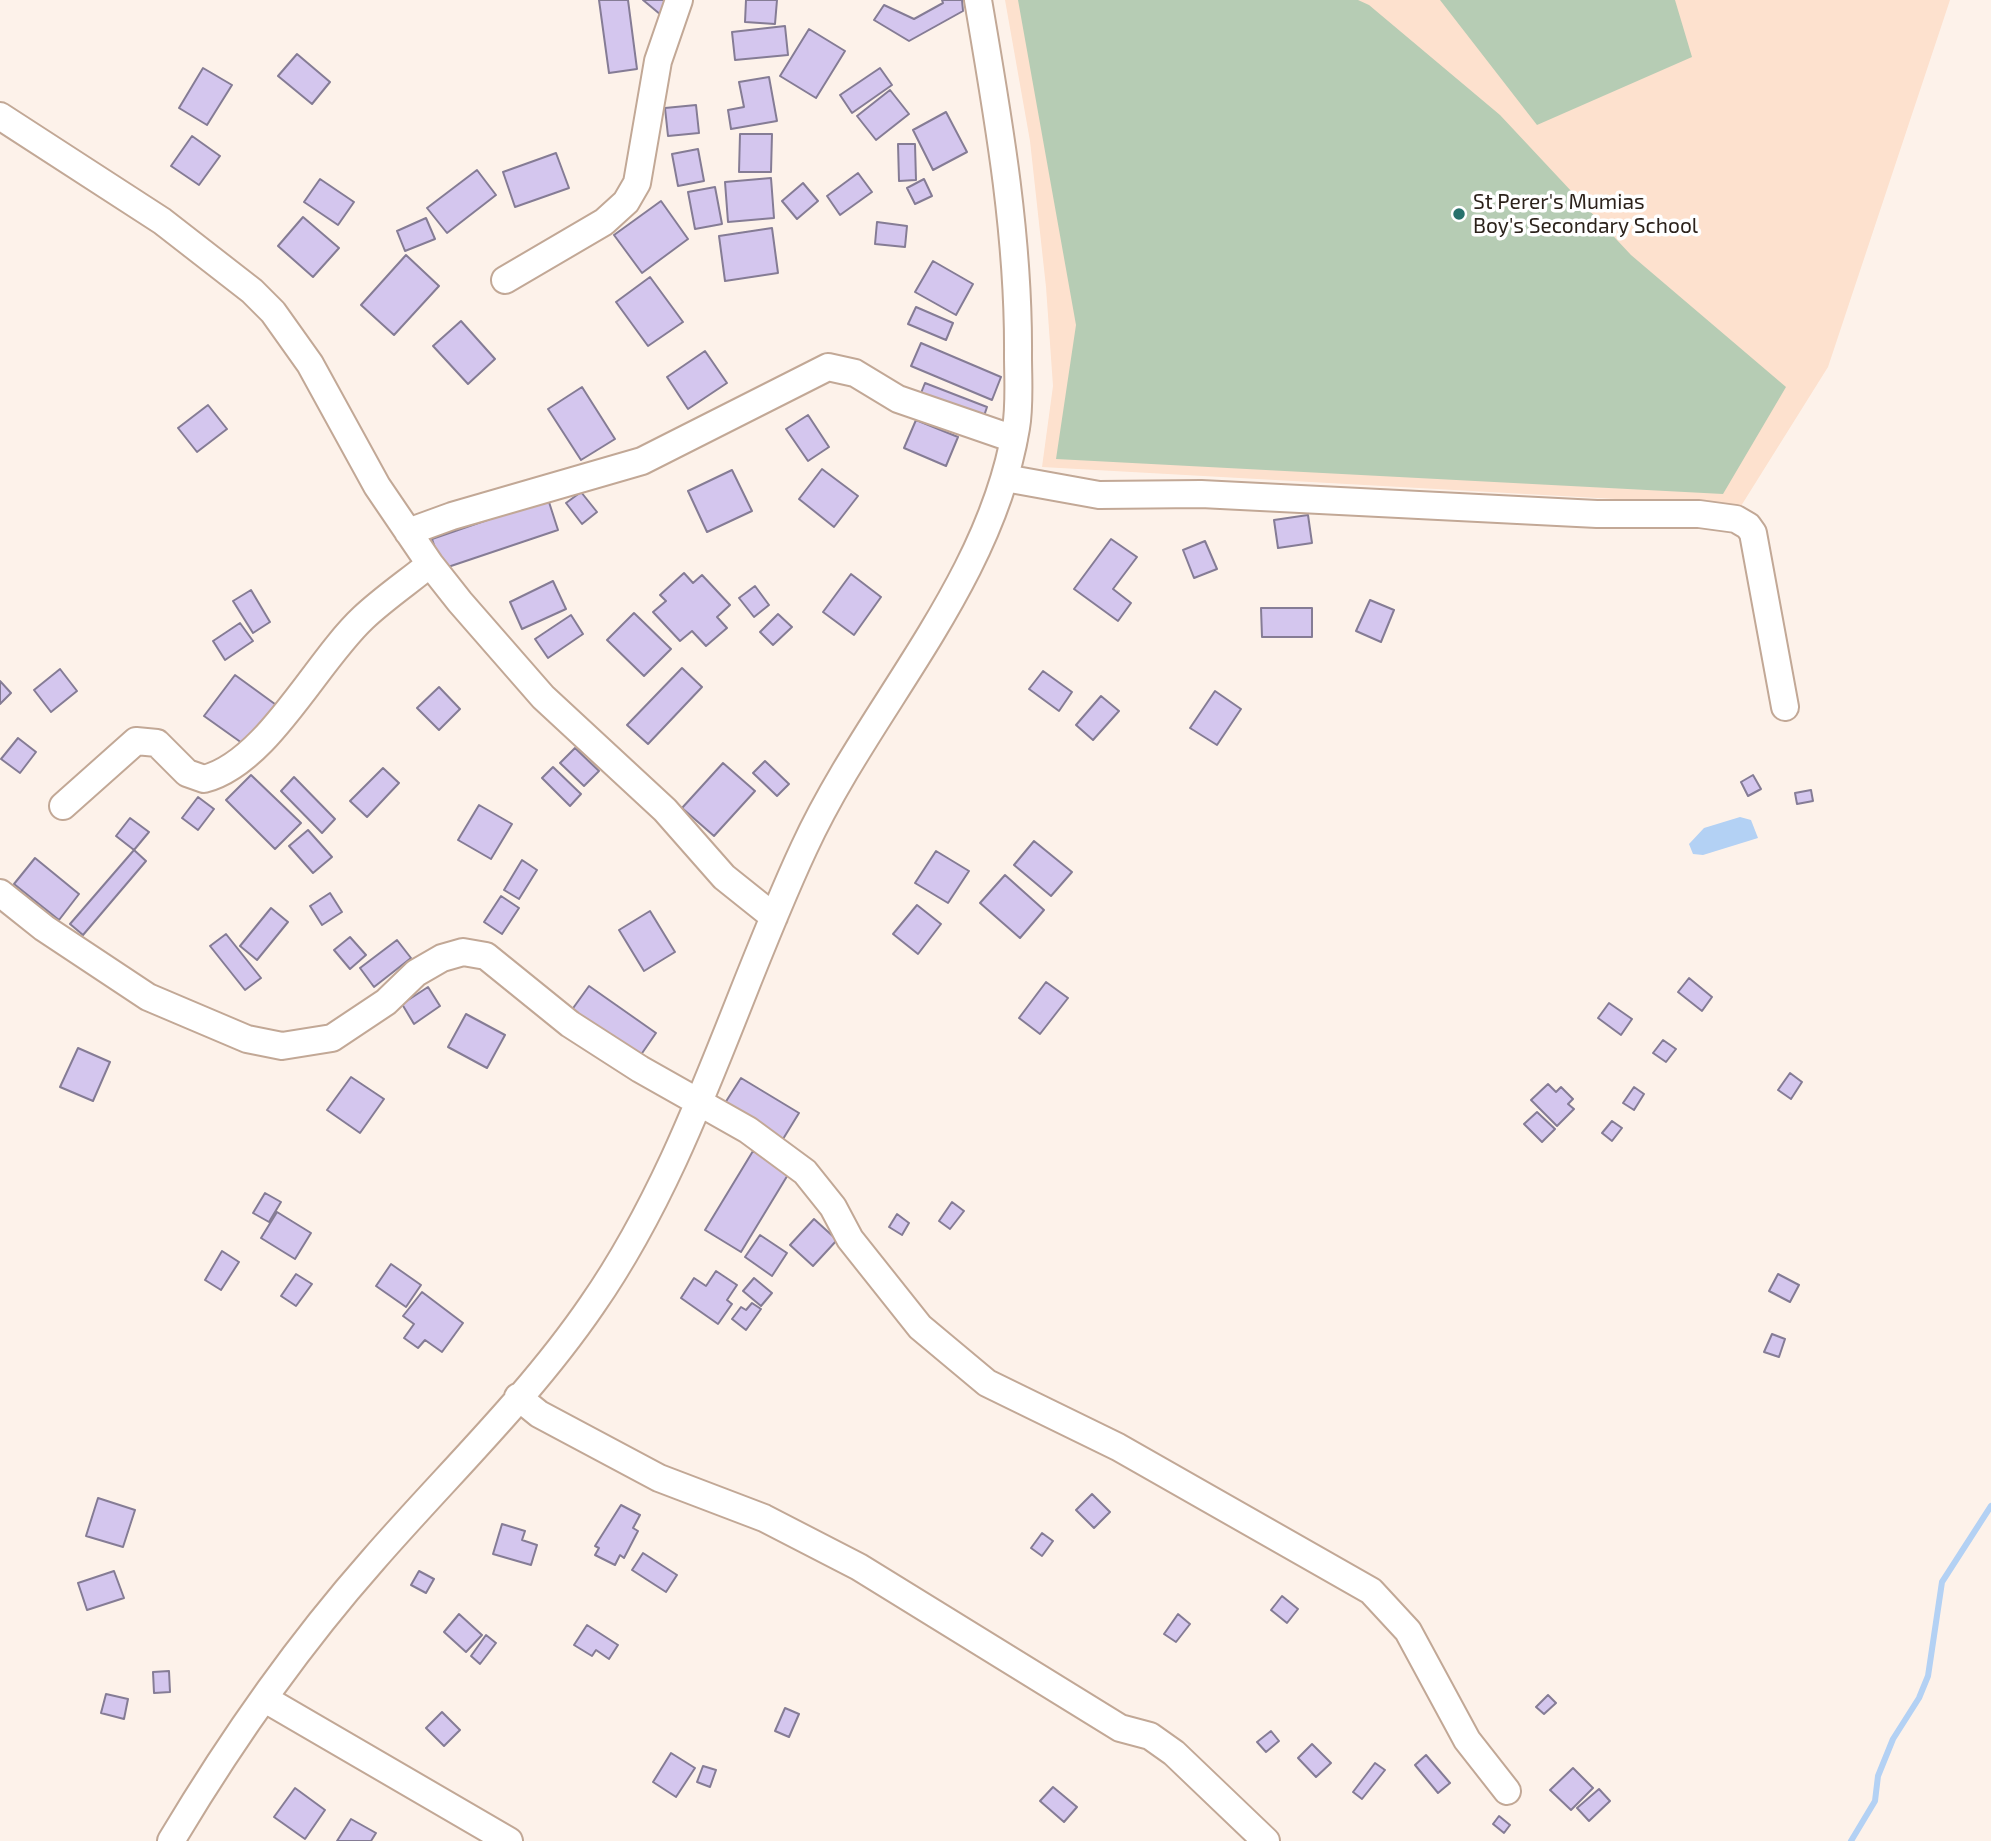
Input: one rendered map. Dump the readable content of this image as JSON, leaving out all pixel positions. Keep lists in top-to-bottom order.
{
  "places": ["St Perer's Mumias Boy's Secondary School"]
}
